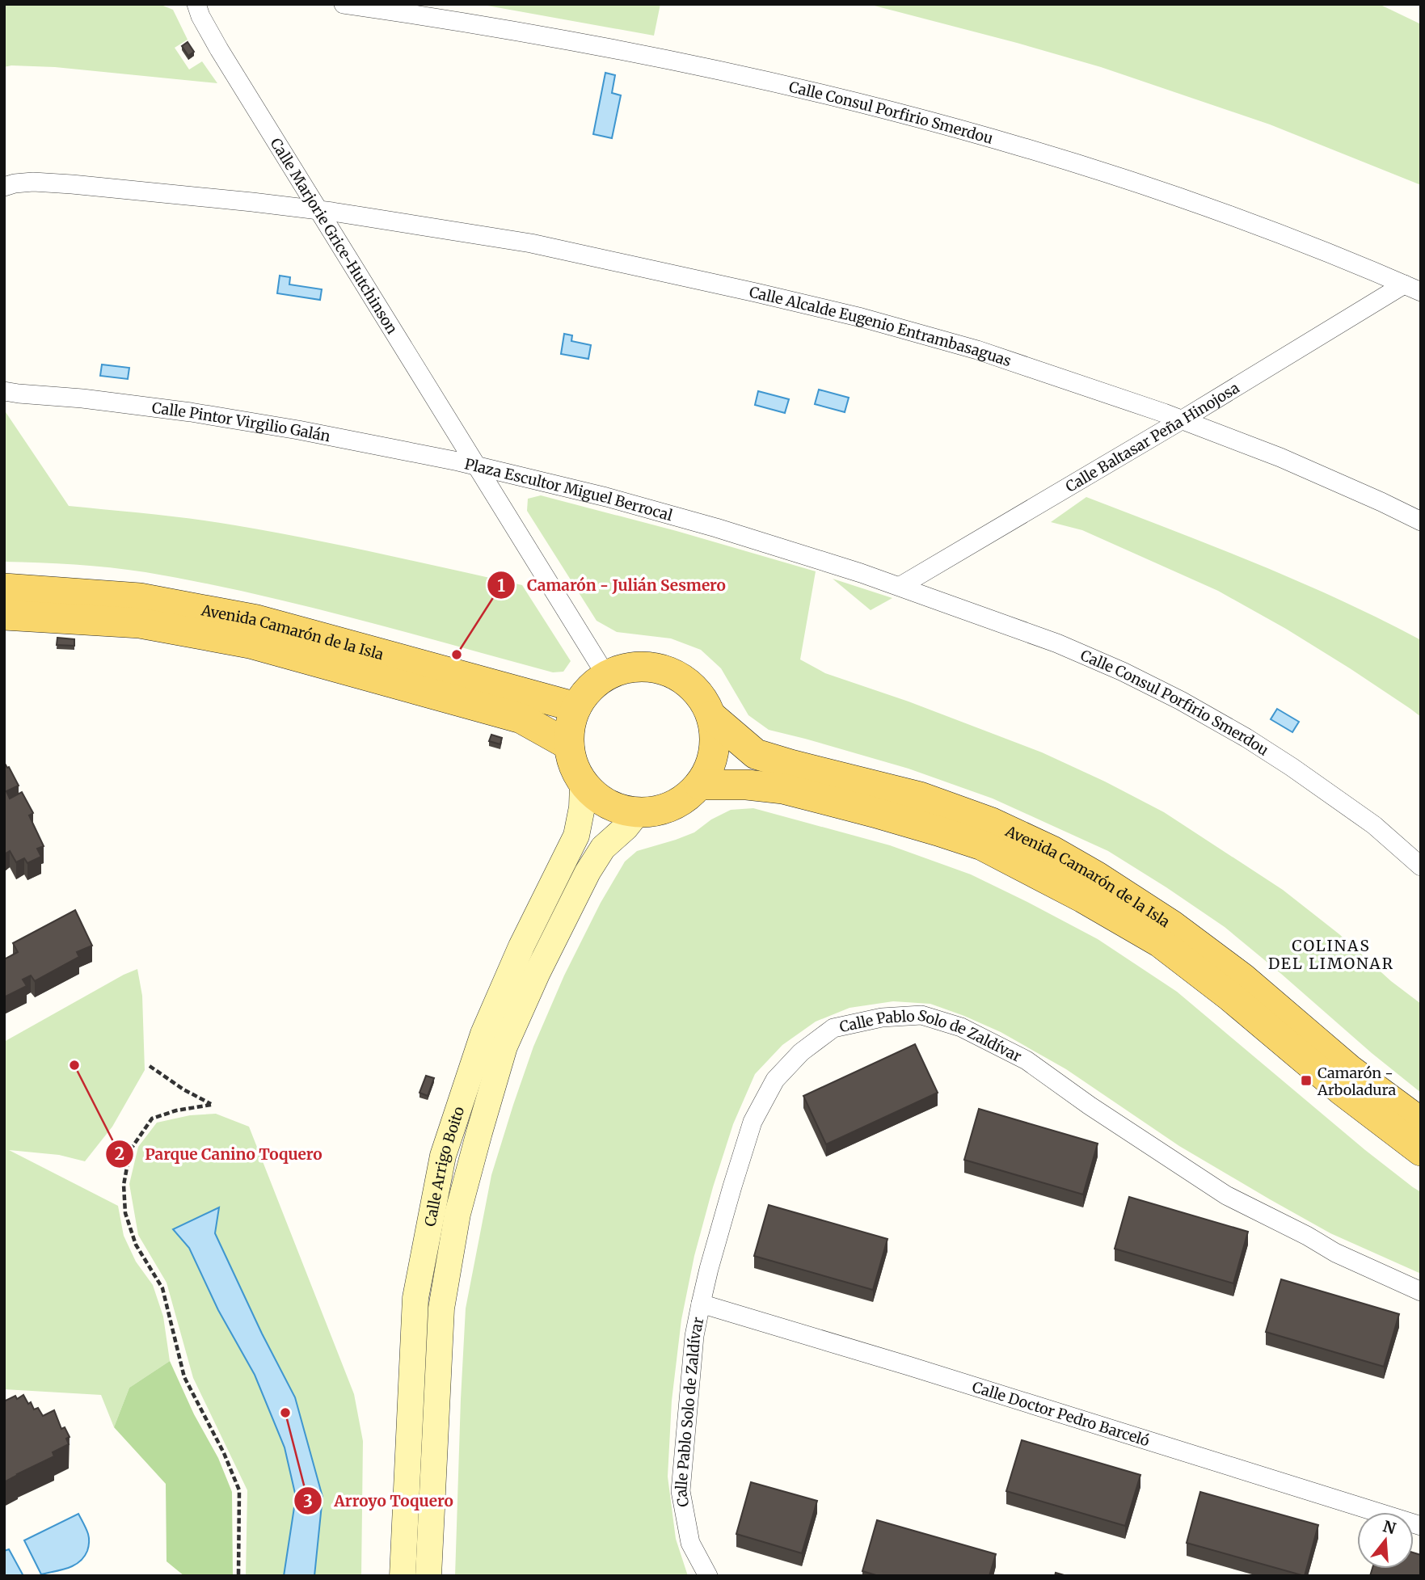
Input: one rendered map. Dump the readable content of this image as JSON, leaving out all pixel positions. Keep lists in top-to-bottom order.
{
  "streets": {
    "main road": ["Avenida Camarón de la Isla", "Calle Arrigo Boito"],
    "street": [
      "Calle Consul Porfirio Smerdou",
      "Calle Marjorie Grice-Hutchinson",
      "Calle Alcalde Eugenio Entrambasaguas",
      "Calle Pintor Virgilio Galán",
      "Calle Baltasar Peña Hinojosa",
      "Plaza Escultor Miguel Berrocal",
      "Calle Pablo Solo de Zaldívar",
      "Calle Doctor Pedro Barceló"
    ]
  },
  "crossings": [
    ["Calle Consul Porfirio Smerdou", "Calle Baltasar Peña Hinojosa"],
    ["Calle Consul Porfirio Smerdou", "Plaza Escultor Miguel Berrocal"],
    ["Calle Marjorie Grice-Hutchinson", "Calle Alcalde Eugenio Entrambasaguas"],
    ["Calle Marjorie Grice-Hutchinson", "Calle Pintor Virgilio Galán"],
    ["Calle Marjorie Grice-Hutchinson", "Plaza Escultor Miguel Berrocal"],
    ["Calle Alcalde Eugenio Entrambasaguas", "Calle Baltasar Peña Hinojosa"],
    ["Calle Pintor Virgilio Galán", "Plaza Escultor Miguel Berrocal"],
    ["Calle Baltasar Peña Hinojosa", "Plaza Escultor Miguel Berrocal"],
    ["Plaza Escultor Miguel Berrocal", "Avenida Camarón de la Isla"],
    ["Plaza Escultor Miguel Berrocal", "Calle Arrigo Boito"],
    ["Avenida Camarón de la Isla", "Calle Arrigo Boito"],
    ["Calle Pablo Solo de Zaldívar", "Calle Doctor Pedro Barceló"]
  ],
  "districts": ["COLINAS DEL LIMONAR"],
  "places": {
    "other": ["Camarón - Julián Sesmero", "Parque Canino Toquero", "Arroyo Toquero"],
    "transit": ["Camarón - Arboladura"]
  },
  "north": "top"
}
